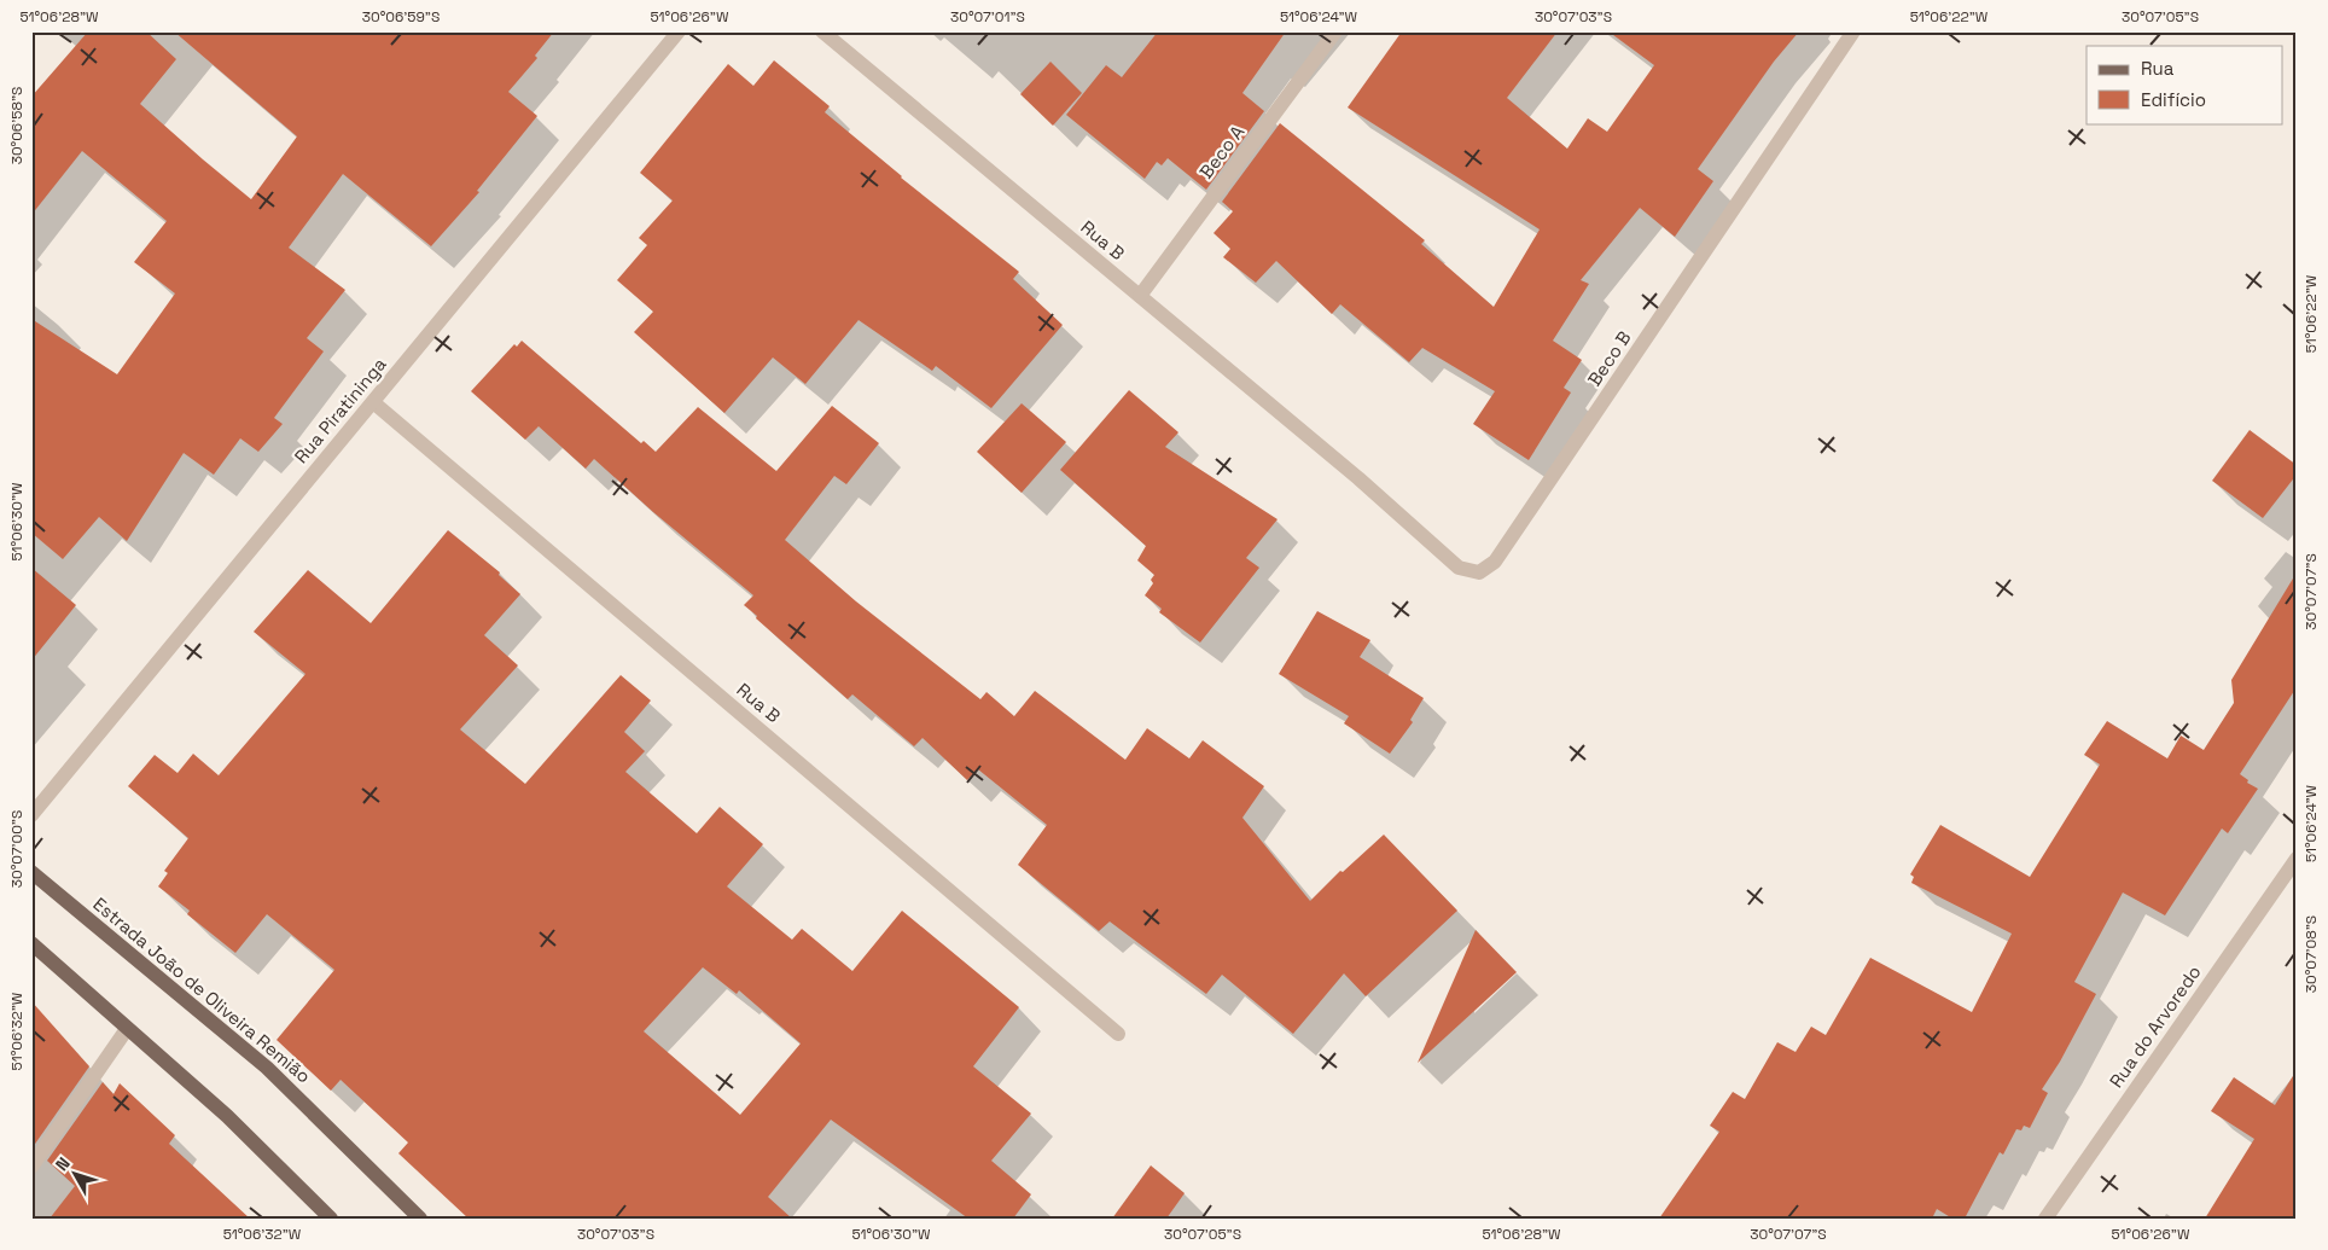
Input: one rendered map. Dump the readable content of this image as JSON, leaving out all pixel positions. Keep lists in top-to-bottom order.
{
  "streets": {
    "main road": ["Estrada João de Oliveira Remião"],
    "street": [
      "Beco A",
      "Rua B",
      "Beco B",
      "Rua Piratininga",
      "Rua do Arvoredo"
    ]
  },
  "crossings": [
    ["Beco A", "Rua B"],
    ["Rua B", "Beco B"],
    ["Rua B", "Rua Piratininga"]
  ],
  "legend": ["Rua", "Edifício"],
  "north": "top left",
  "coordinates": [
    "51°06'28\"W",
    "30°06'59\"S",
    "51°06'26\"W",
    "30°07'01\"S",
    "51°06'24\"W",
    "30°07'03\"S",
    "51°06'22\"W",
    "30°07'05\"S",
    "30°06'58\"S",
    "51°06'30\"W",
    "30°07'07\"S",
    "30°07'00\"S",
    "30°07'08\"S",
    "51°06'32\"W"
  ]
}
